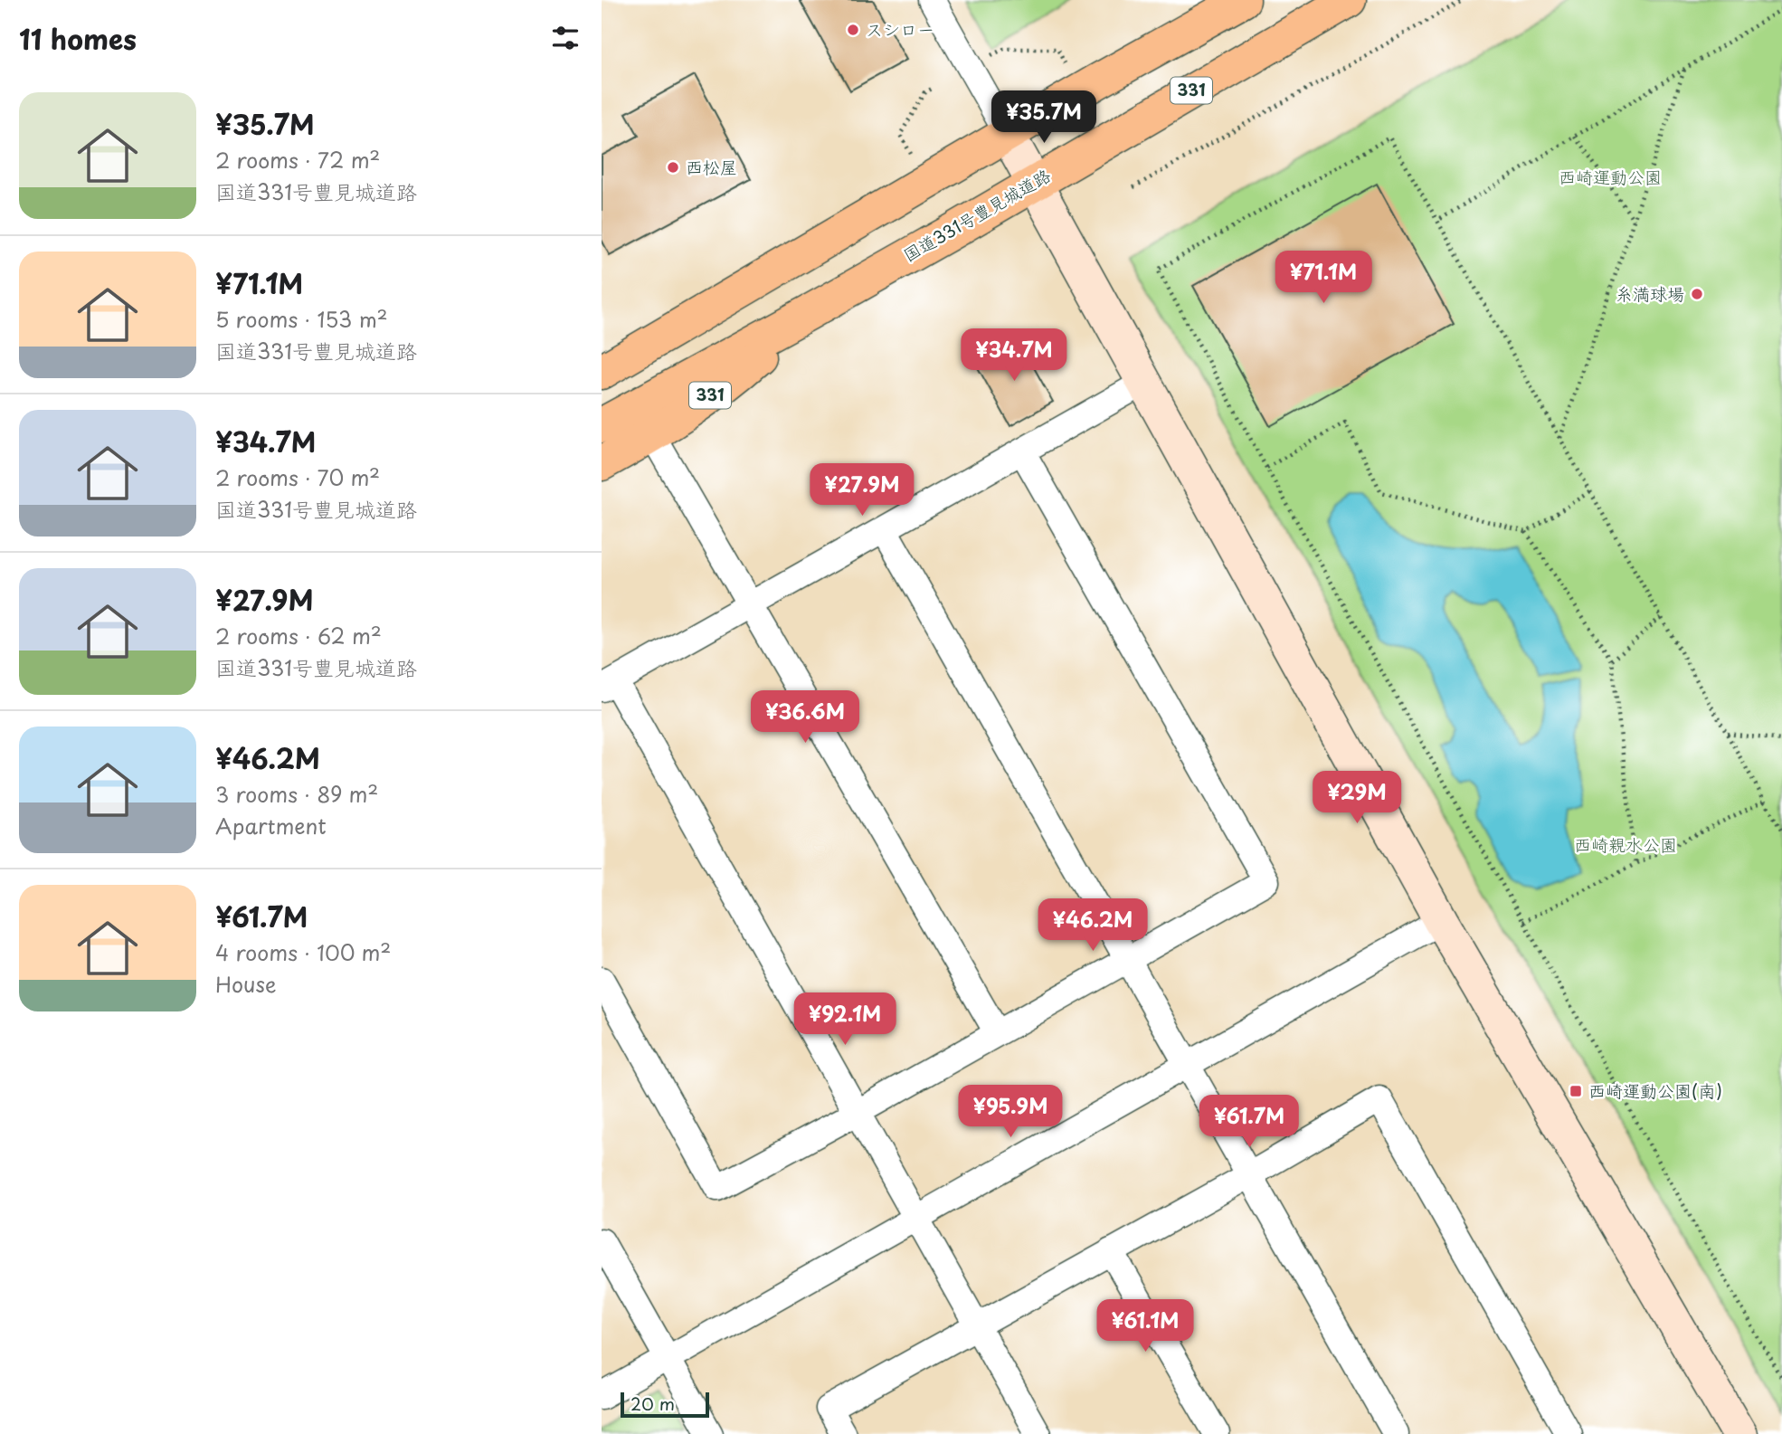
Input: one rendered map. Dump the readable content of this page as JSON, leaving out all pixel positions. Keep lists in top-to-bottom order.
{
  "streets": {
    "highway": ["331", "国道331号豊見城道路"]
  },
  "crossings": [
    ["331", "国道331号豊見城道路"]
  ],
  "parks": ["西崎運動公園", "西崎親水公園"],
  "places": {
    "other": ["スシロー", "西松屋", "糸満球場"],
    "transit": ["西崎運動公園(南)"]
  },
  "scale_bar": "20 m",
  "page": {
    "heading": "11 homes",
    "list": [
      {
        "name": "¥35.7M",
        "note": "2 rooms · 72 m² · 国道331号豊見城道路"
      },
      {
        "name": "¥71.1M",
        "note": "5 rooms · 153 m² · 国道331号豊見城道路"
      },
      {
        "name": "¥34.7M",
        "note": "2 rooms · 70 m² · 国道331号豊見城道路"
      },
      {
        "name": "¥27.9M",
        "note": "2 rooms · 62 m² · 国道331号豊見城道路"
      },
      {
        "name": "¥46.2M",
        "note": "3 rooms · 89 m² · Apartment"
      },
      {
        "name": "¥61.7M",
        "note": "4 rooms · 100 m² · House"
      }
    ],
    "price": [
      "¥35.7M",
      "¥71.1M",
      "¥34.7M",
      "¥27.9M",
      "¥36.6M",
      "¥29M",
      "¥46.2M",
      "¥92.1M",
      "¥95.9M",
      "¥61.7M",
      "¥61.1M"
    ],
    "scale": "20 m"
  }
}
